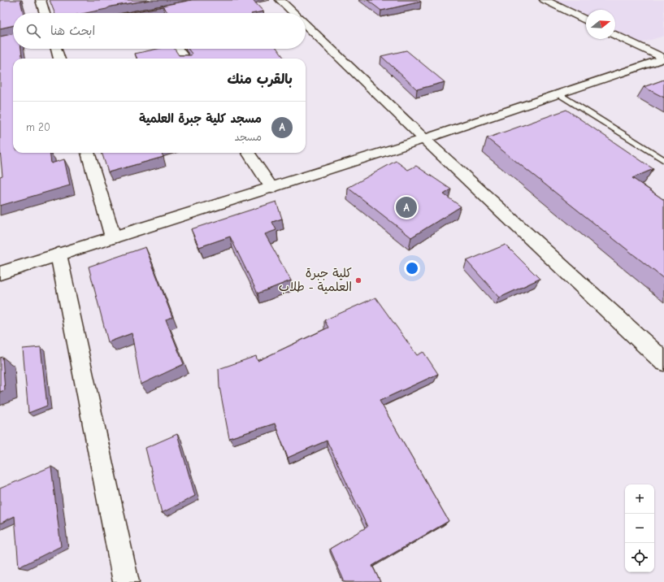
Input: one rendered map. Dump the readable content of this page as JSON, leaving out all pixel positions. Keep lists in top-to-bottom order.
{
  "places": ["كلية جبرة العلمية - طلاب"],
  "north": "right",
  "page": {
    "search": "ابحث هنا",
    "heading": "بالقرب منك",
    "list": [
      {
        "mark": "A",
        "name": "مسجد كلية جبرة العلمية",
        "note": "مسجد",
        "value": "20 m"
      }
    ],
    "pins": "A",
    "map_buttons": ["+", "−"]
  }
}
